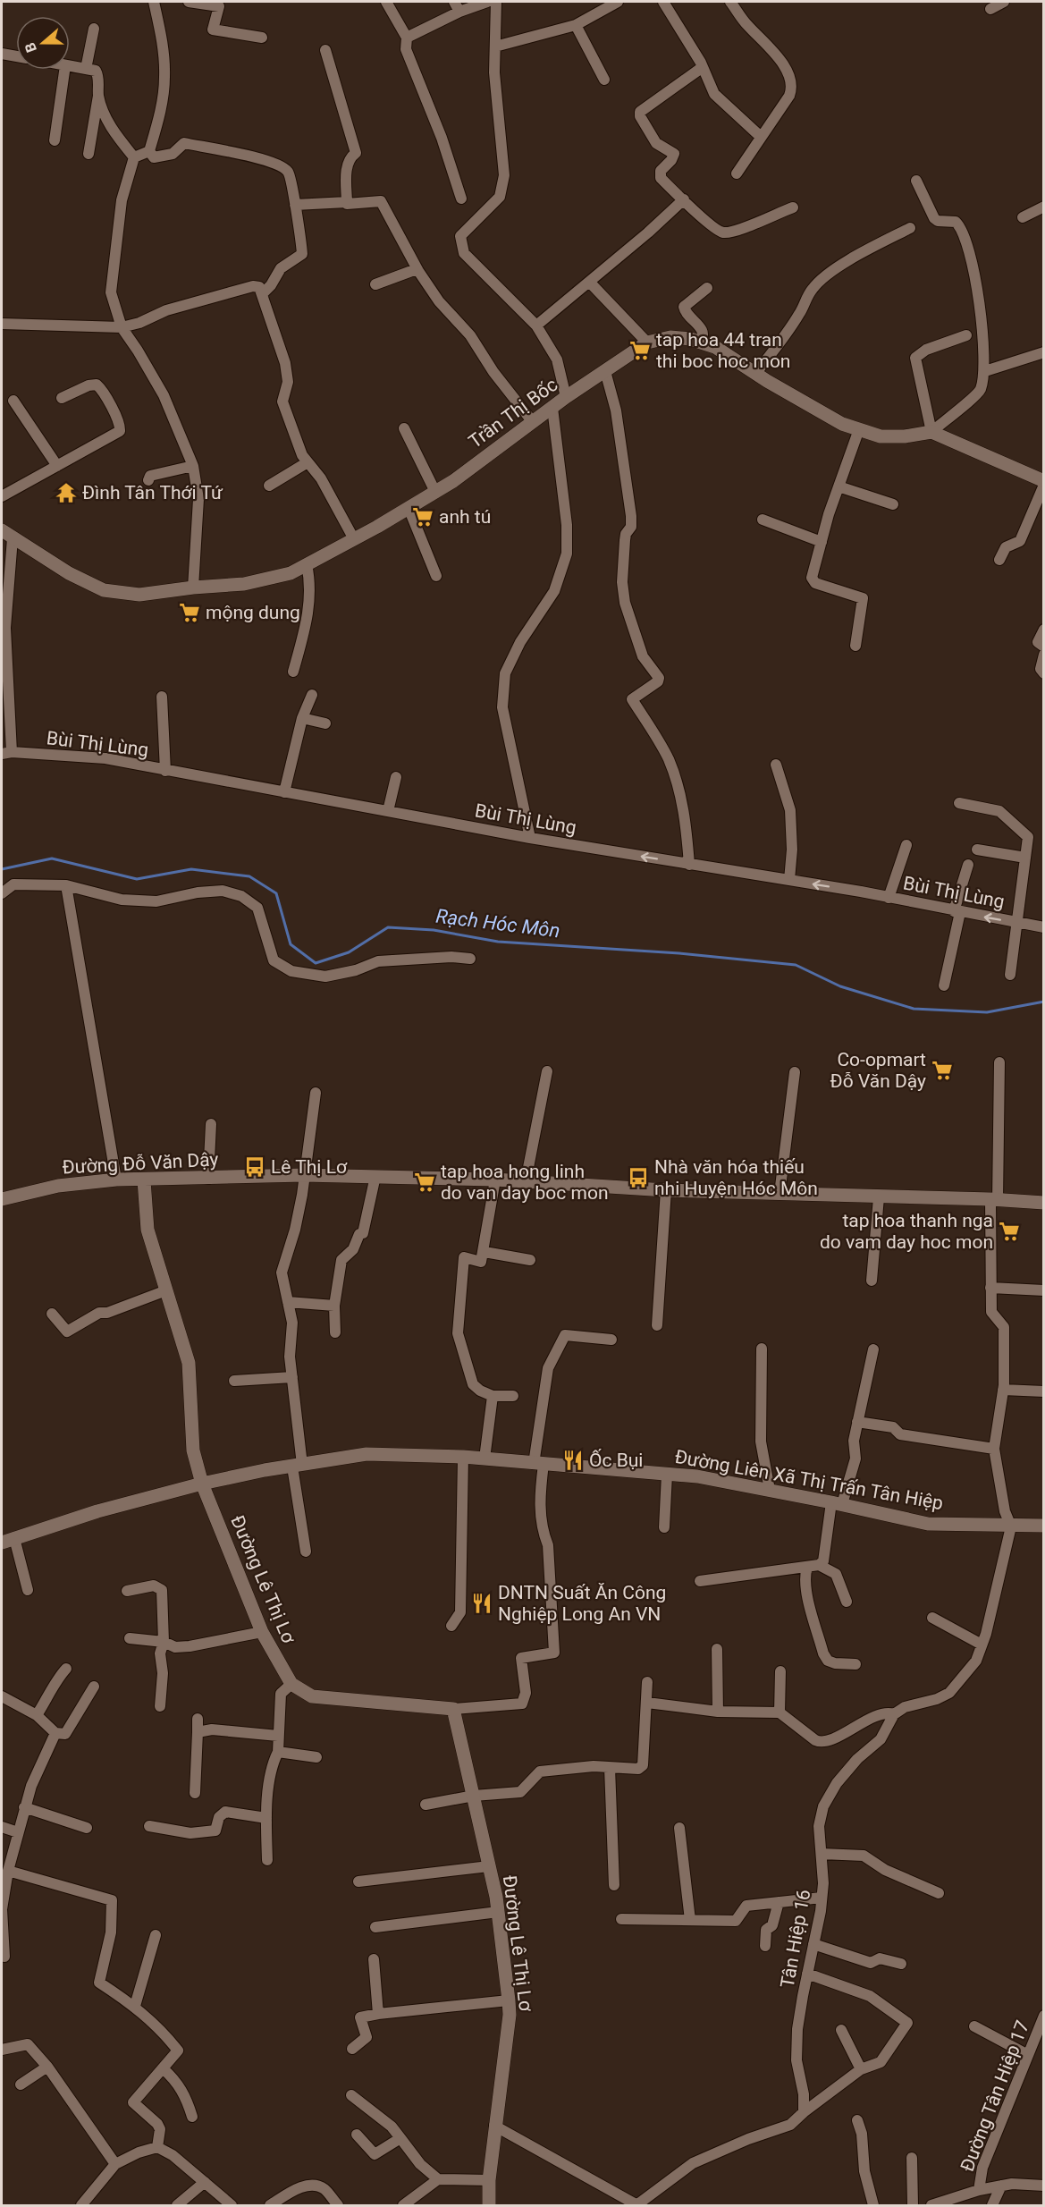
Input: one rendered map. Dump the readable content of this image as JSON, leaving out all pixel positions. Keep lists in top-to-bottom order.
{
  "streets": {
    "street": [
      "Trần Thị Bốc",
      "Bùi Thị Lùng",
      "Đường Đỗ Văn Dậy",
      "Đường Liên Xã Thị Trấn Tân Hiệp",
      "Đường Lê Thị Lơ",
      "Tân Hiệp 16",
      "Đường Tân Hiệp 17"
    ]
  },
  "crossings": [
    ["Đường Đỗ Văn Dậy", "Đường Lê Thị Lơ"],
    ["Đường Liên Xã Thị Trấn Tân Hiệp", "Đường Lê Thị Lơ"]
  ],
  "water": ["Rạch Hóc Môn"],
  "places": {
    "supermarket": [
      "tap hoa 44 tran thi boc hoc mon",
      "anh tú",
      "mộng dung",
      "Co-opmart Đỗ Văn Dậy",
      "tap hoa hong linh do van day boc mon",
      "tap hoa thanh nga do vam day hoc mon"
    ],
    "temple": ["Đình Tân Thới Tứ"],
    "bus stop": ["Lê Thị Lơ", "Nhà văn hóa thiếu nhi Huyện Hóc Môn"],
    "restaurant": ["Ốc Bụi", "DNTN Suất Ăn Công Nghiệp Long An VN"]
  },
  "north": "left"
}
